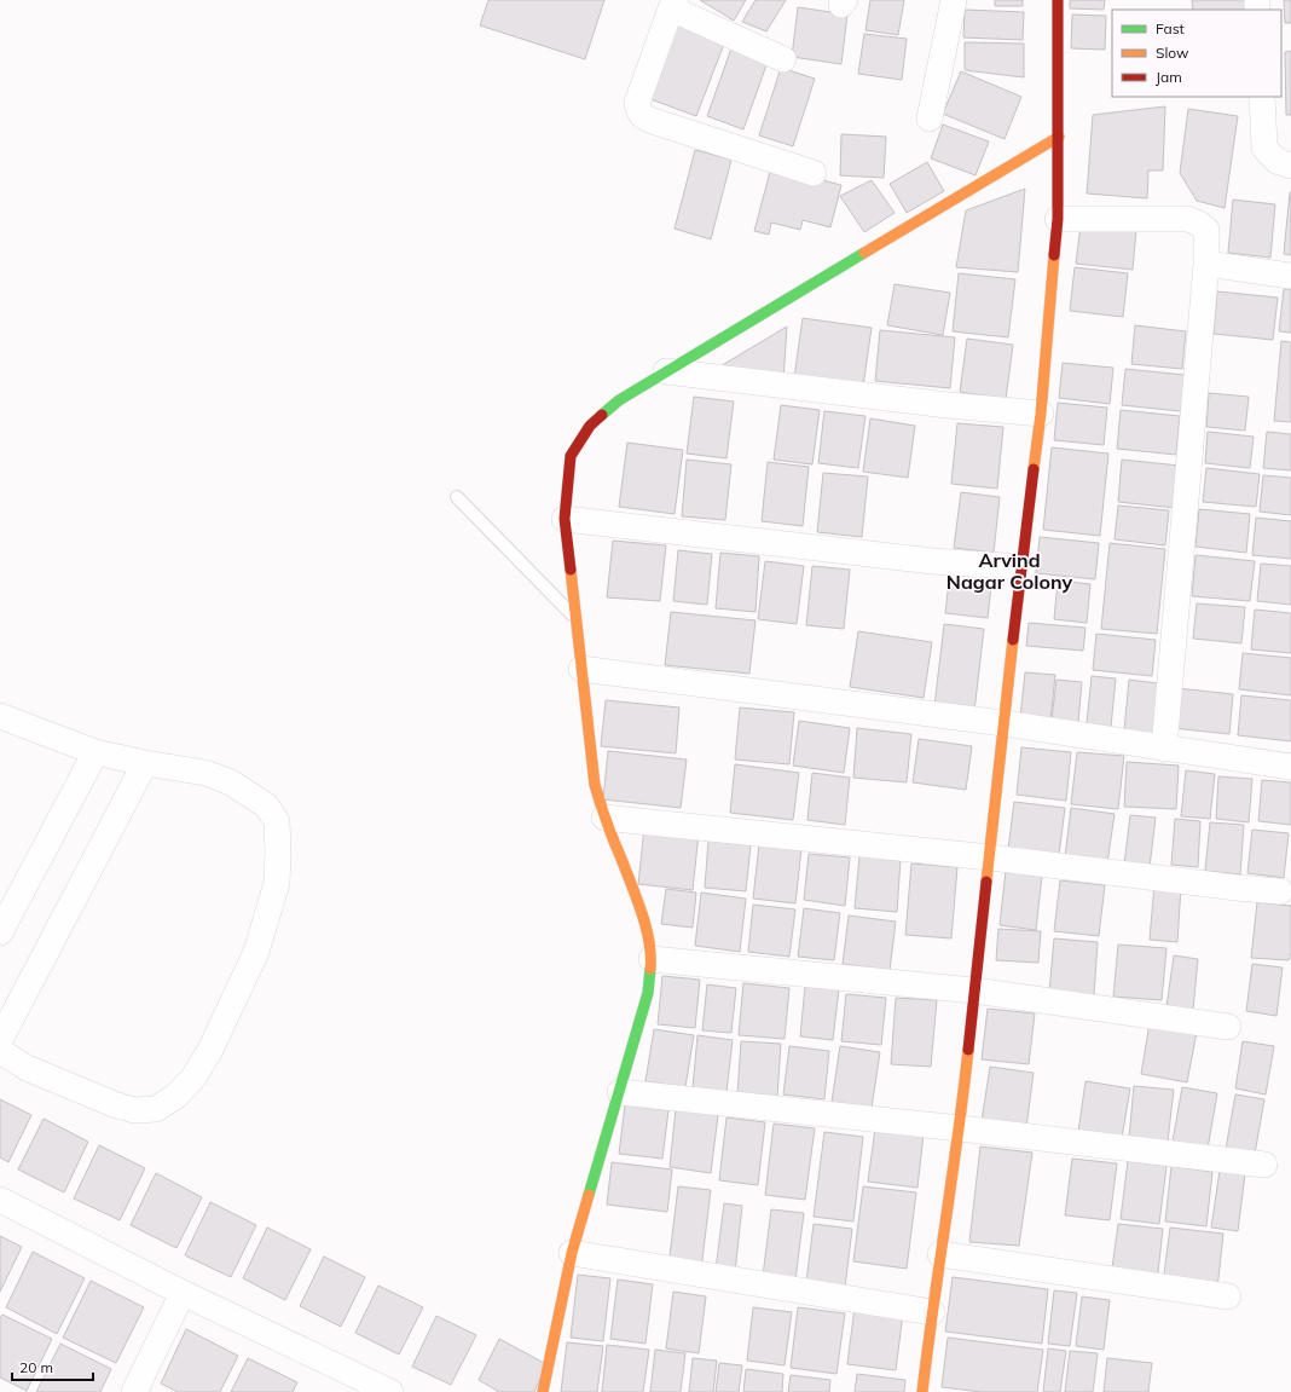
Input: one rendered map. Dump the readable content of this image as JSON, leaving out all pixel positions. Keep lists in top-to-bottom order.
{
  "districts": ["Arvind Nagar Colony"],
  "legend": ["Fast", "Slow", "Jam"],
  "scale_bar": "20 m"
}
